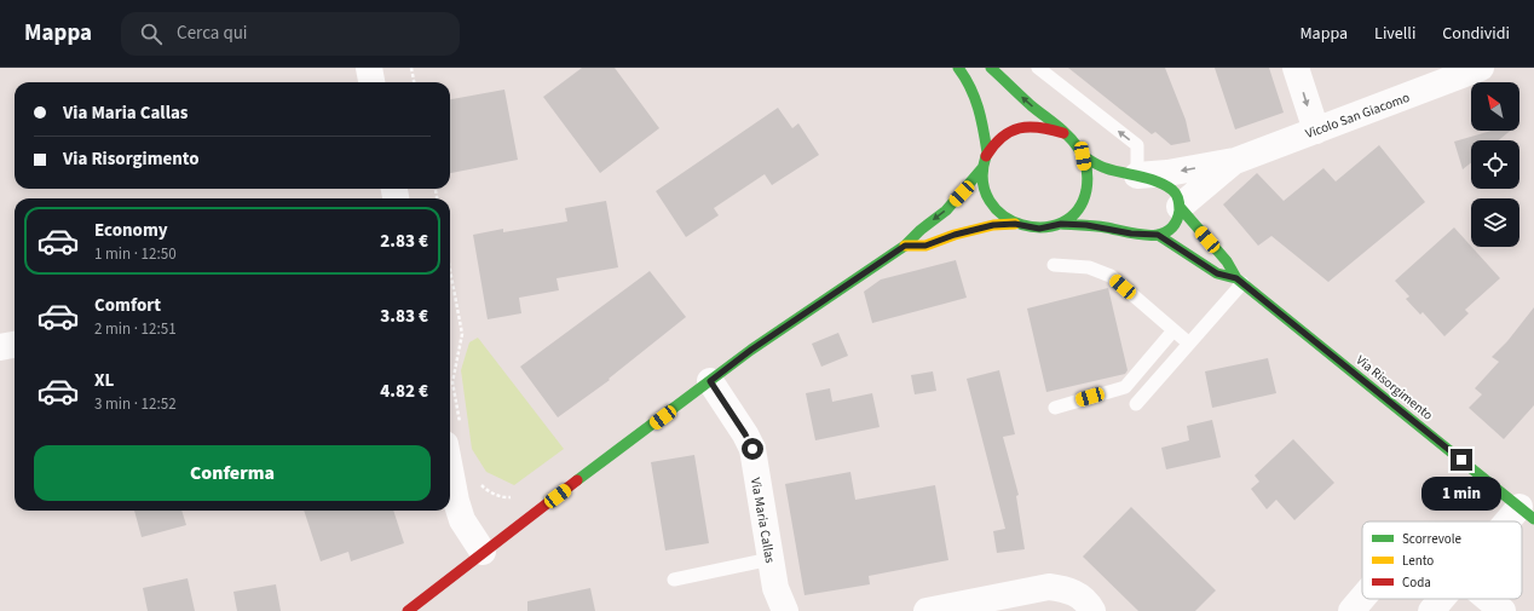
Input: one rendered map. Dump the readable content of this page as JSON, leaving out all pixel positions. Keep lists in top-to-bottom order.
{
  "streets": {
    "main road": ["Via Risorgimento"],
    "street": ["Vicolo San Giacomo", "Via Maria Callas"]
  },
  "crossings": [
    ["Vicolo San Giacomo", "Via Risorgimento"]
  ],
  "legend": ["Scorrevole", "Lento", "Coda"],
  "north": "top left",
  "page": {
    "header": "Mappa",
    "search": "Cerca qui",
    "nav": ["Mappa", "Livelli", "Condividi"],
    "banner": ["Via Maria Callas", "Via Risorgimento"],
    "list": [
      {
        "name": "Economy",
        "note": "1 min · 12:50",
        "value": "2.83 €"
      },
      {
        "name": "Comfort",
        "note": "2 min · 12:51",
        "value": "3.83 €"
      },
      {
        "name": "XL",
        "note": "3 min · 12:52",
        "value": "4.82 €"
      }
    ],
    "buttons": "Conferma",
    "bubble": "1 min"
  }
}
